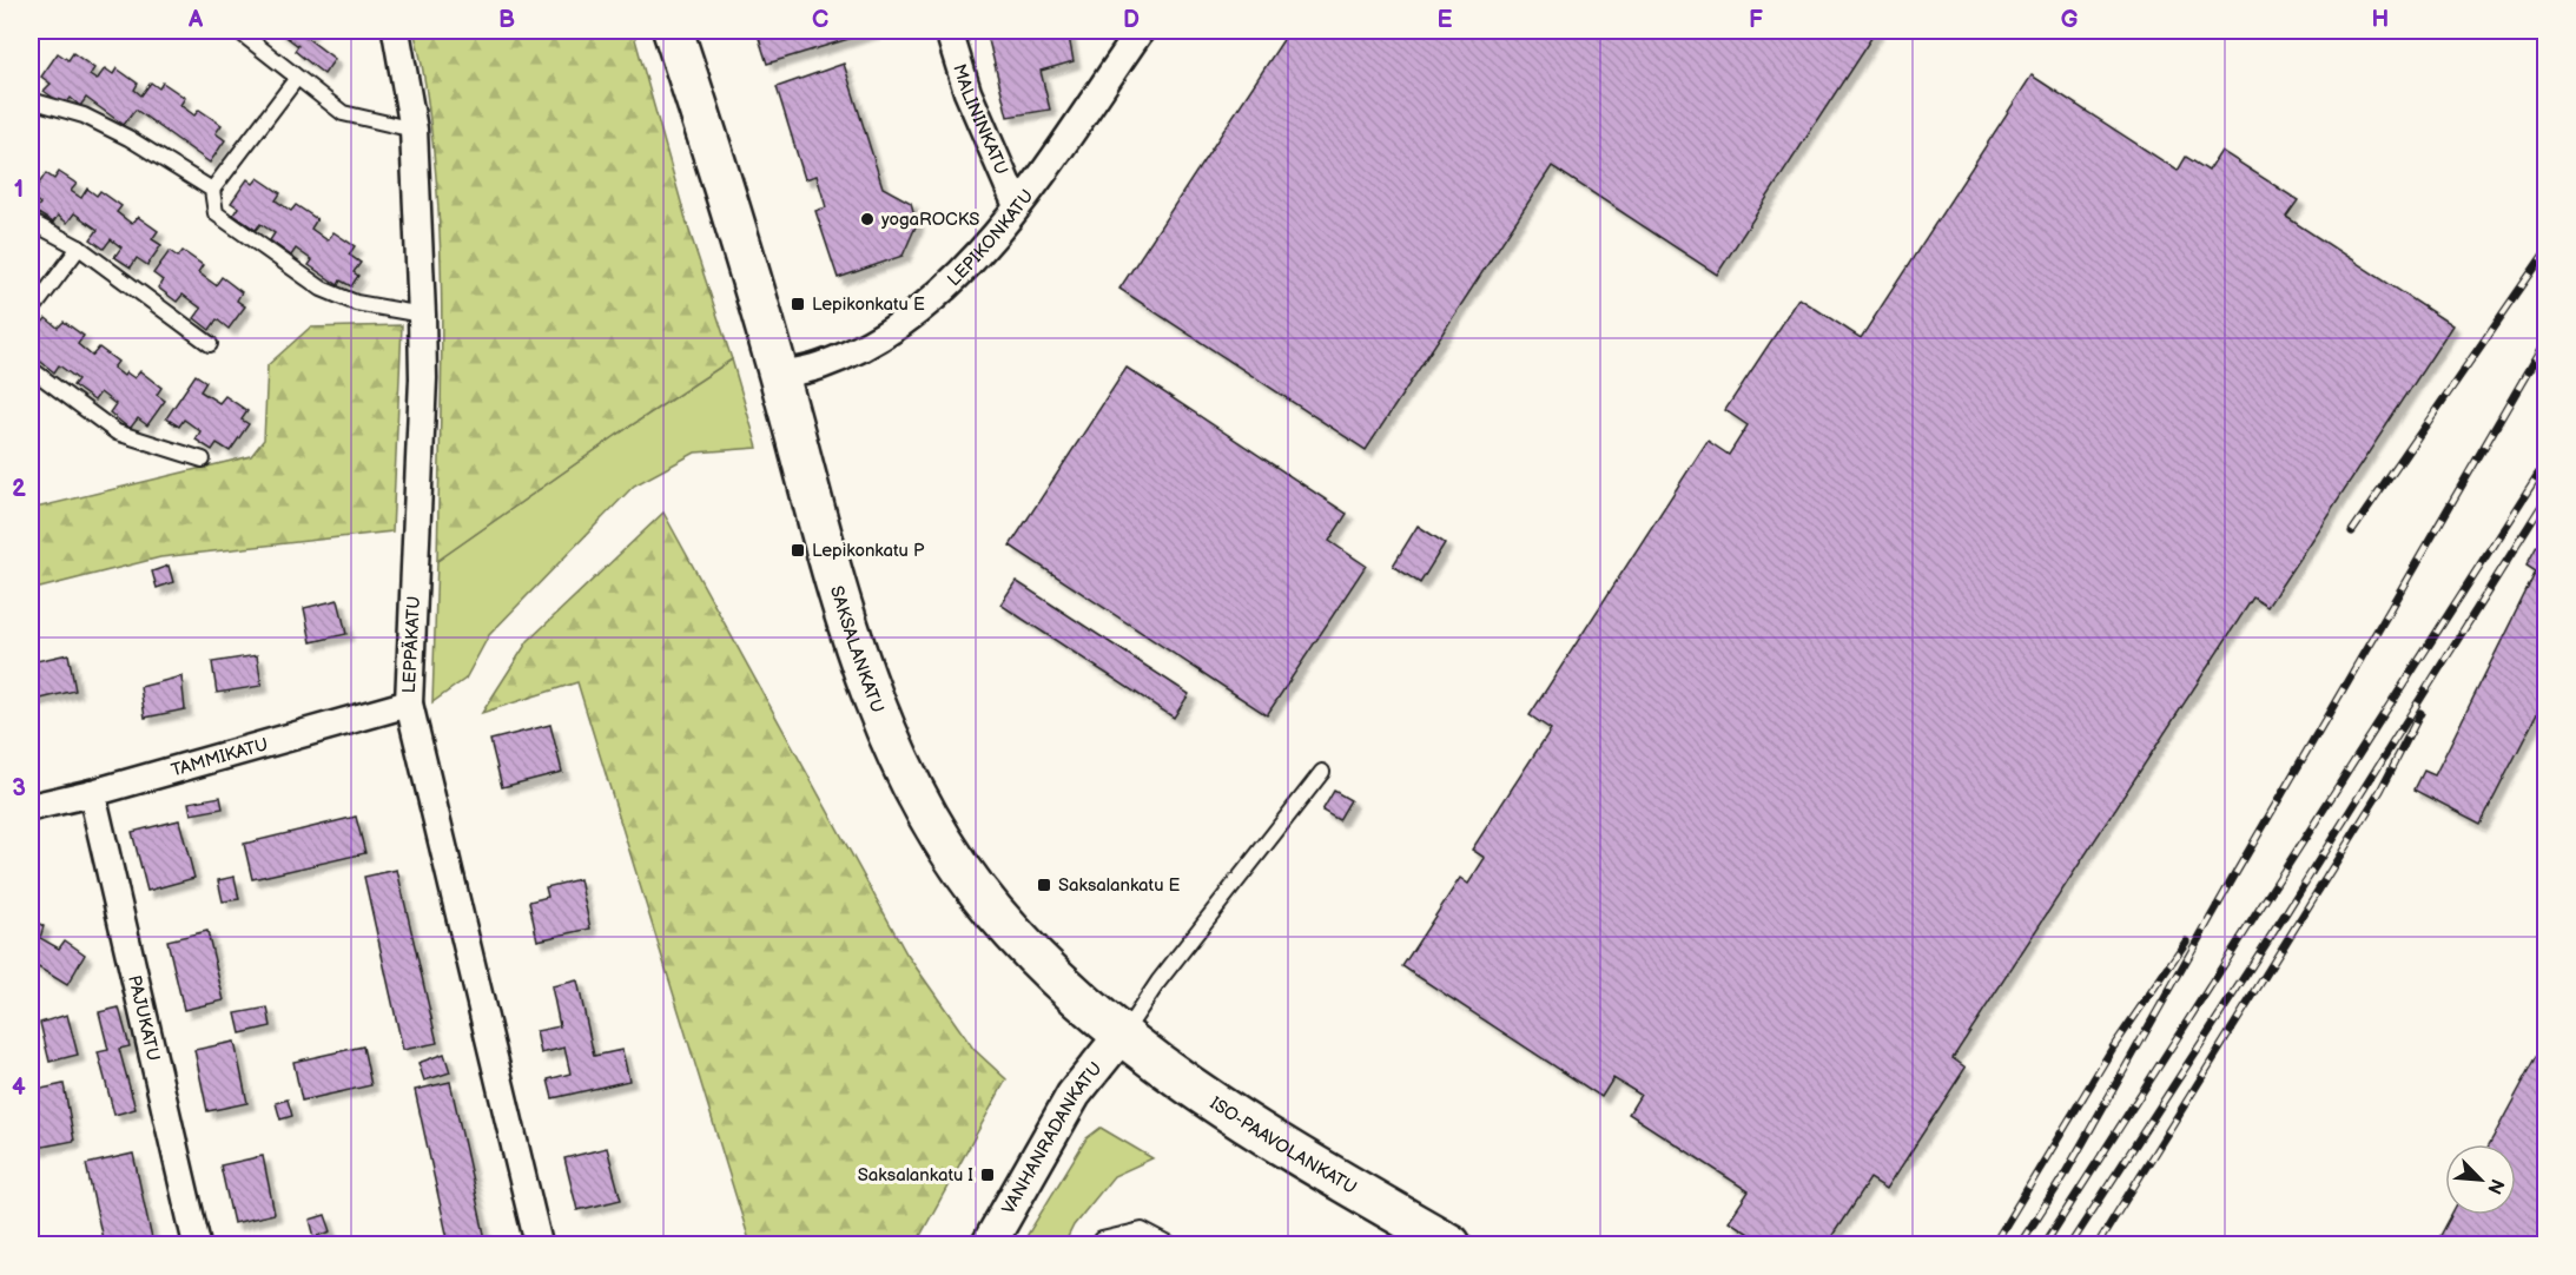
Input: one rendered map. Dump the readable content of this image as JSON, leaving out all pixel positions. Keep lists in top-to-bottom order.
{
  "streets": {
    "main road": ["SAKSALANKATU", "ISO-PAAVOLANKATU"],
    "street": [
      "MALININKATU",
      "LEPIKONKATU",
      "LEPPÄKATU",
      "TAMMIKATU",
      "PAJUKATU",
      "VANHANRADANKATU"
    ]
  },
  "crossings": [
    ["MALININKATU", "LEPIKONKATU"],
    ["LEPIKONKATU", "SAKSALANKATU"],
    ["LEPPÄKATU", "TAMMIKATU"],
    ["SAKSALANKATU", "VANHANRADANKATU"],
    ["SAKSALANKATU", "ISO-PAAVOLANKATU"],
    ["TAMMIKATU", "PAJUKATU"],
    ["VANHANRADANKATU", "ISO-PAAVOLANKATU"]
  ],
  "places": {
    "other": ["yogaROCKS"],
    "transit": [
      "Lepikonkatu E",
      "Lepikonkatu P",
      "Saksalankatu E",
      "Saksalankatu I"
    ]
  },
  "north": "bottom right",
  "grid": {
    "columns": [
      "A",
      "B",
      "C",
      "D",
      "E",
      "F",
      "G",
      "H"
    ],
    "rows": [
      "1",
      "2",
      "3",
      "4"
    ]
  }
}
